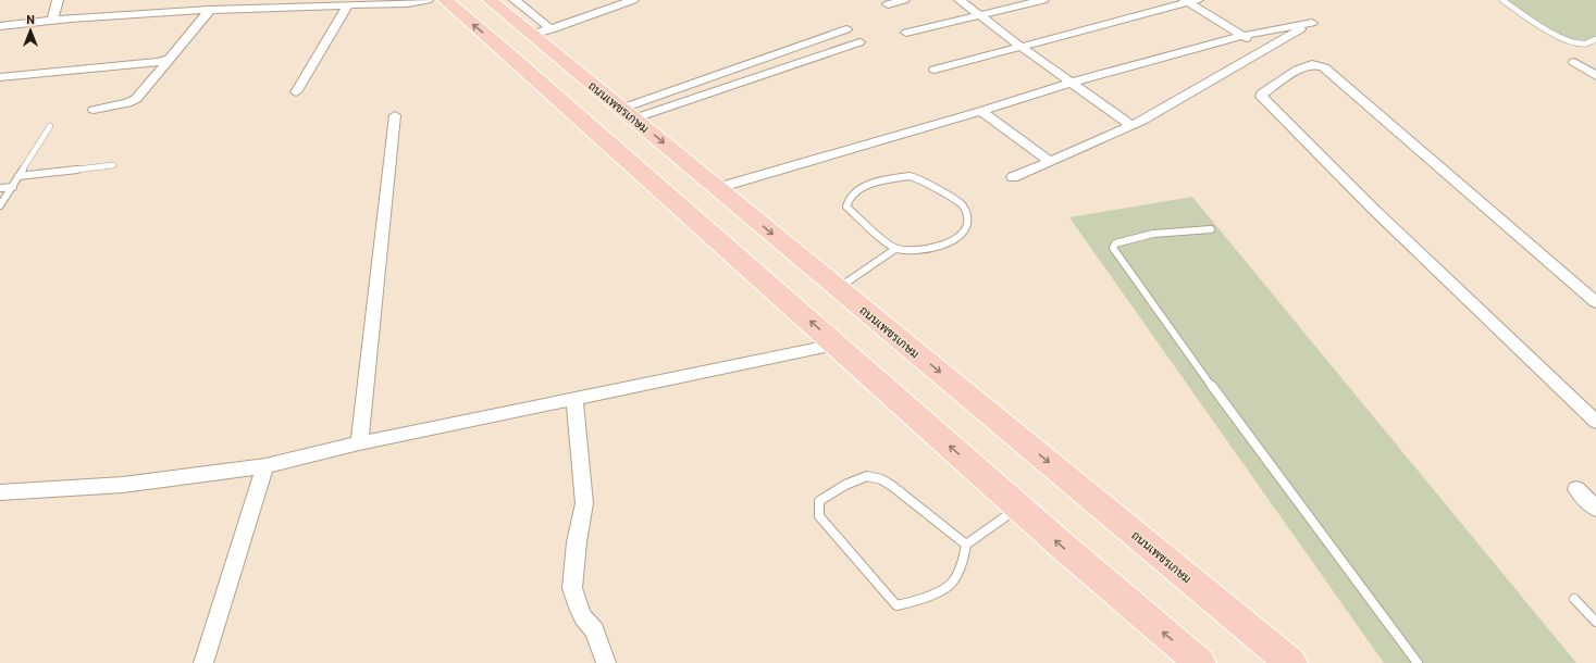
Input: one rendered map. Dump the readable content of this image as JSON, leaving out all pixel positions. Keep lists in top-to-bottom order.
{
  "streets": {
    "main road": ["ถนนเพชรเกษม"]
  },
  "north": "top"
}
